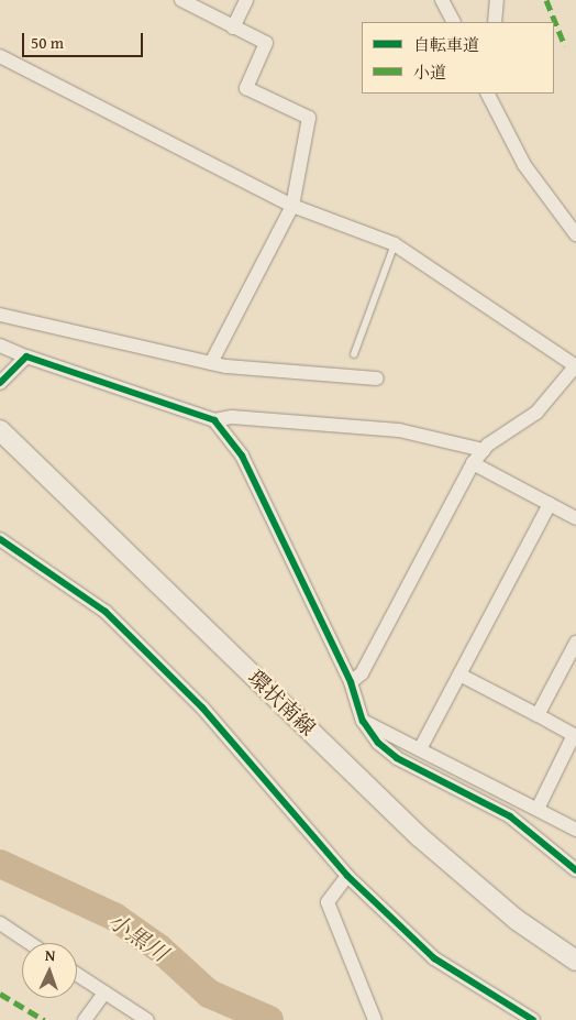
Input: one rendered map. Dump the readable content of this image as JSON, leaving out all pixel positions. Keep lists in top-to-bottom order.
{
  "streets": {
    "street": ["環状南線"]
  },
  "water": ["小黒川"],
  "legend": ["自転車道", "小道"],
  "scale_bar": "50 m",
  "north": "top"
}
